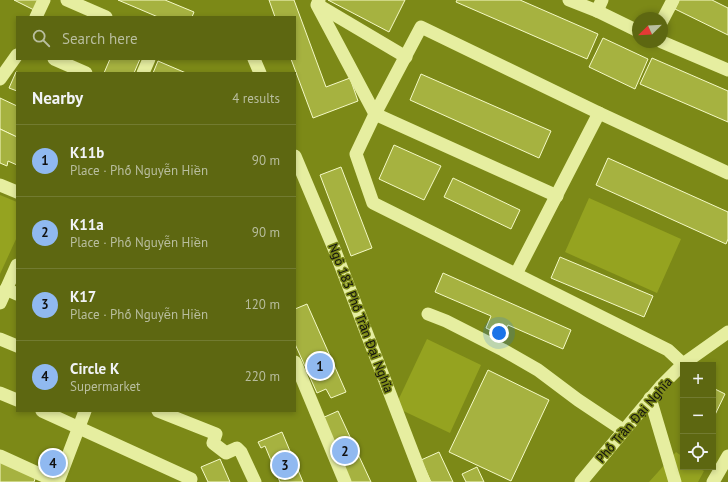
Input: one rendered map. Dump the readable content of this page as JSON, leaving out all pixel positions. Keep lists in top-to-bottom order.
{
  "streets": {
    "street": ["Ngõ 183 Phố Trần Đại Nghĩa", "Phố Trần Đại Nghĩa"]
  },
  "north": "bottom left",
  "page": {
    "search": "Search here",
    "heading": ["Nearby", "4 results"],
    "list": [
      {
        "mark": "1",
        "name": "K11b",
        "note": "Place · Phố Nguyễn Hiền",
        "value": "90 m"
      },
      {
        "mark": "2",
        "name": "K11a",
        "note": "Place · Phố Nguyễn Hiền",
        "value": "90 m"
      },
      {
        "mark": "3",
        "name": "K17",
        "note": "Place · Phố Nguyễn Hiền",
        "value": "120 m"
      },
      {
        "mark": "4",
        "name": "Circle K",
        "note": "Supermarket",
        "value": "220 m"
      }
    ],
    "pins": [
      "1",
      "2",
      "4",
      "3"
    ],
    "map_buttons": ["+", "−"]
  }
}
